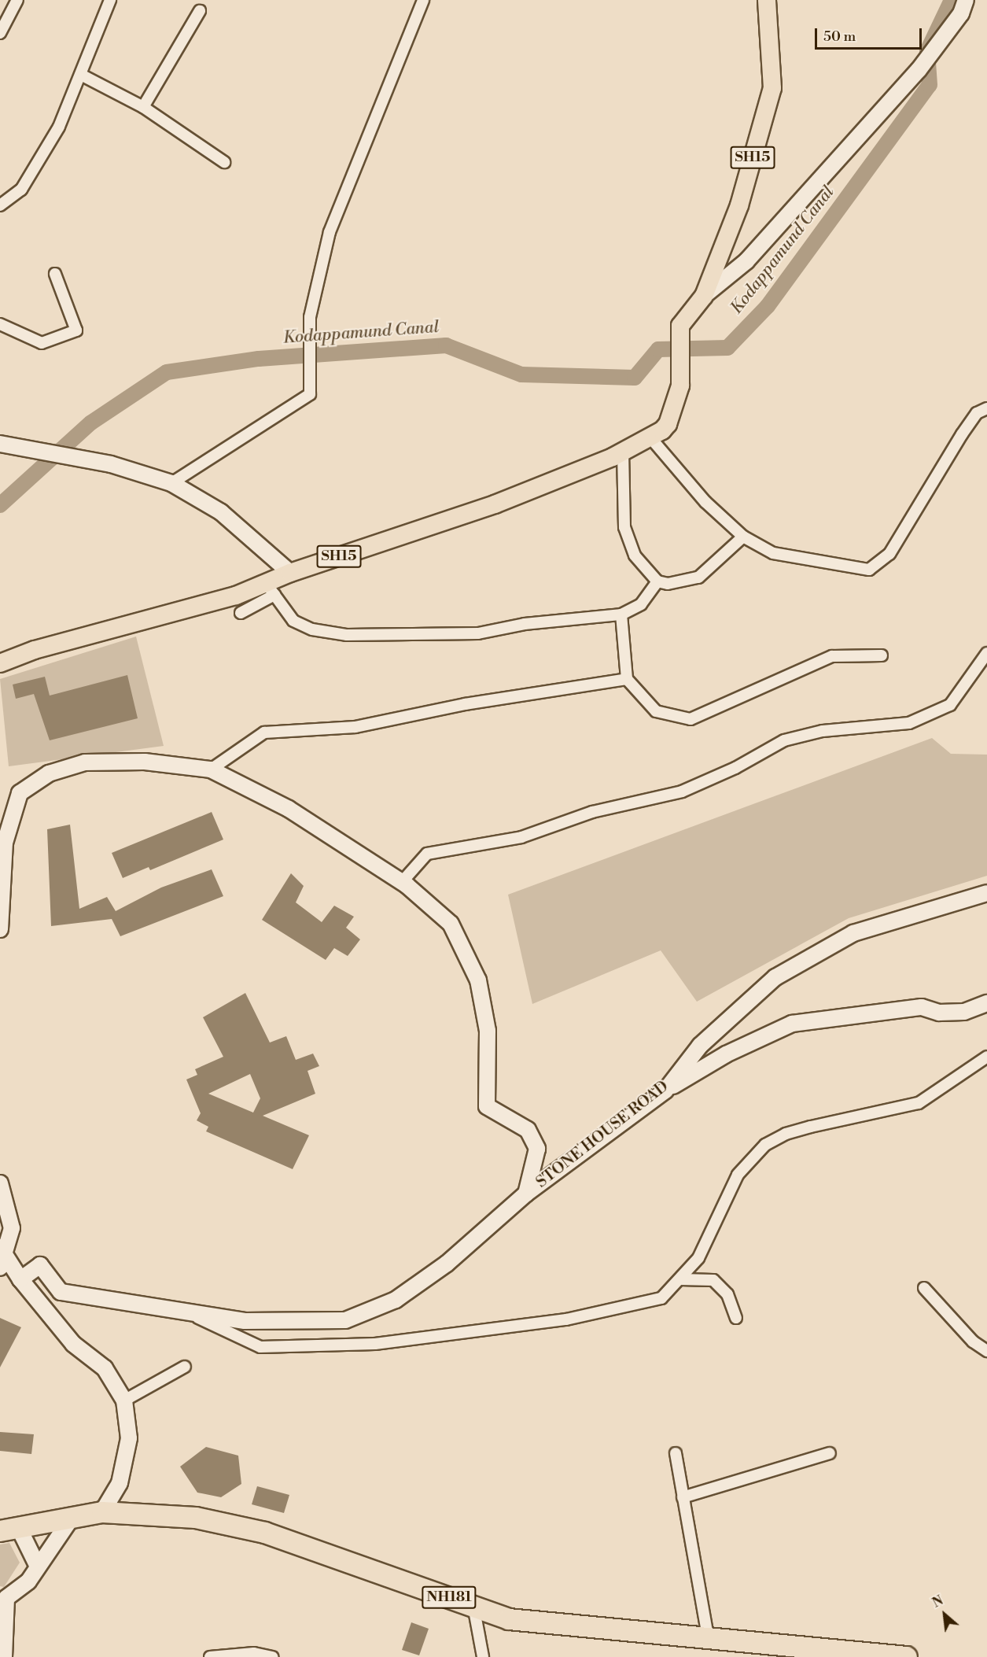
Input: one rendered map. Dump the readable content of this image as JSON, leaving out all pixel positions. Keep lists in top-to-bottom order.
{
  "streets": {
    "highway": ["NH181"],
    "main road": ["SH15"],
    "street": ["STONE HOUSE ROAD"]
  },
  "water": ["Kodappamund Canal"],
  "scale_bar": "50 m",
  "north": "top left"
}
